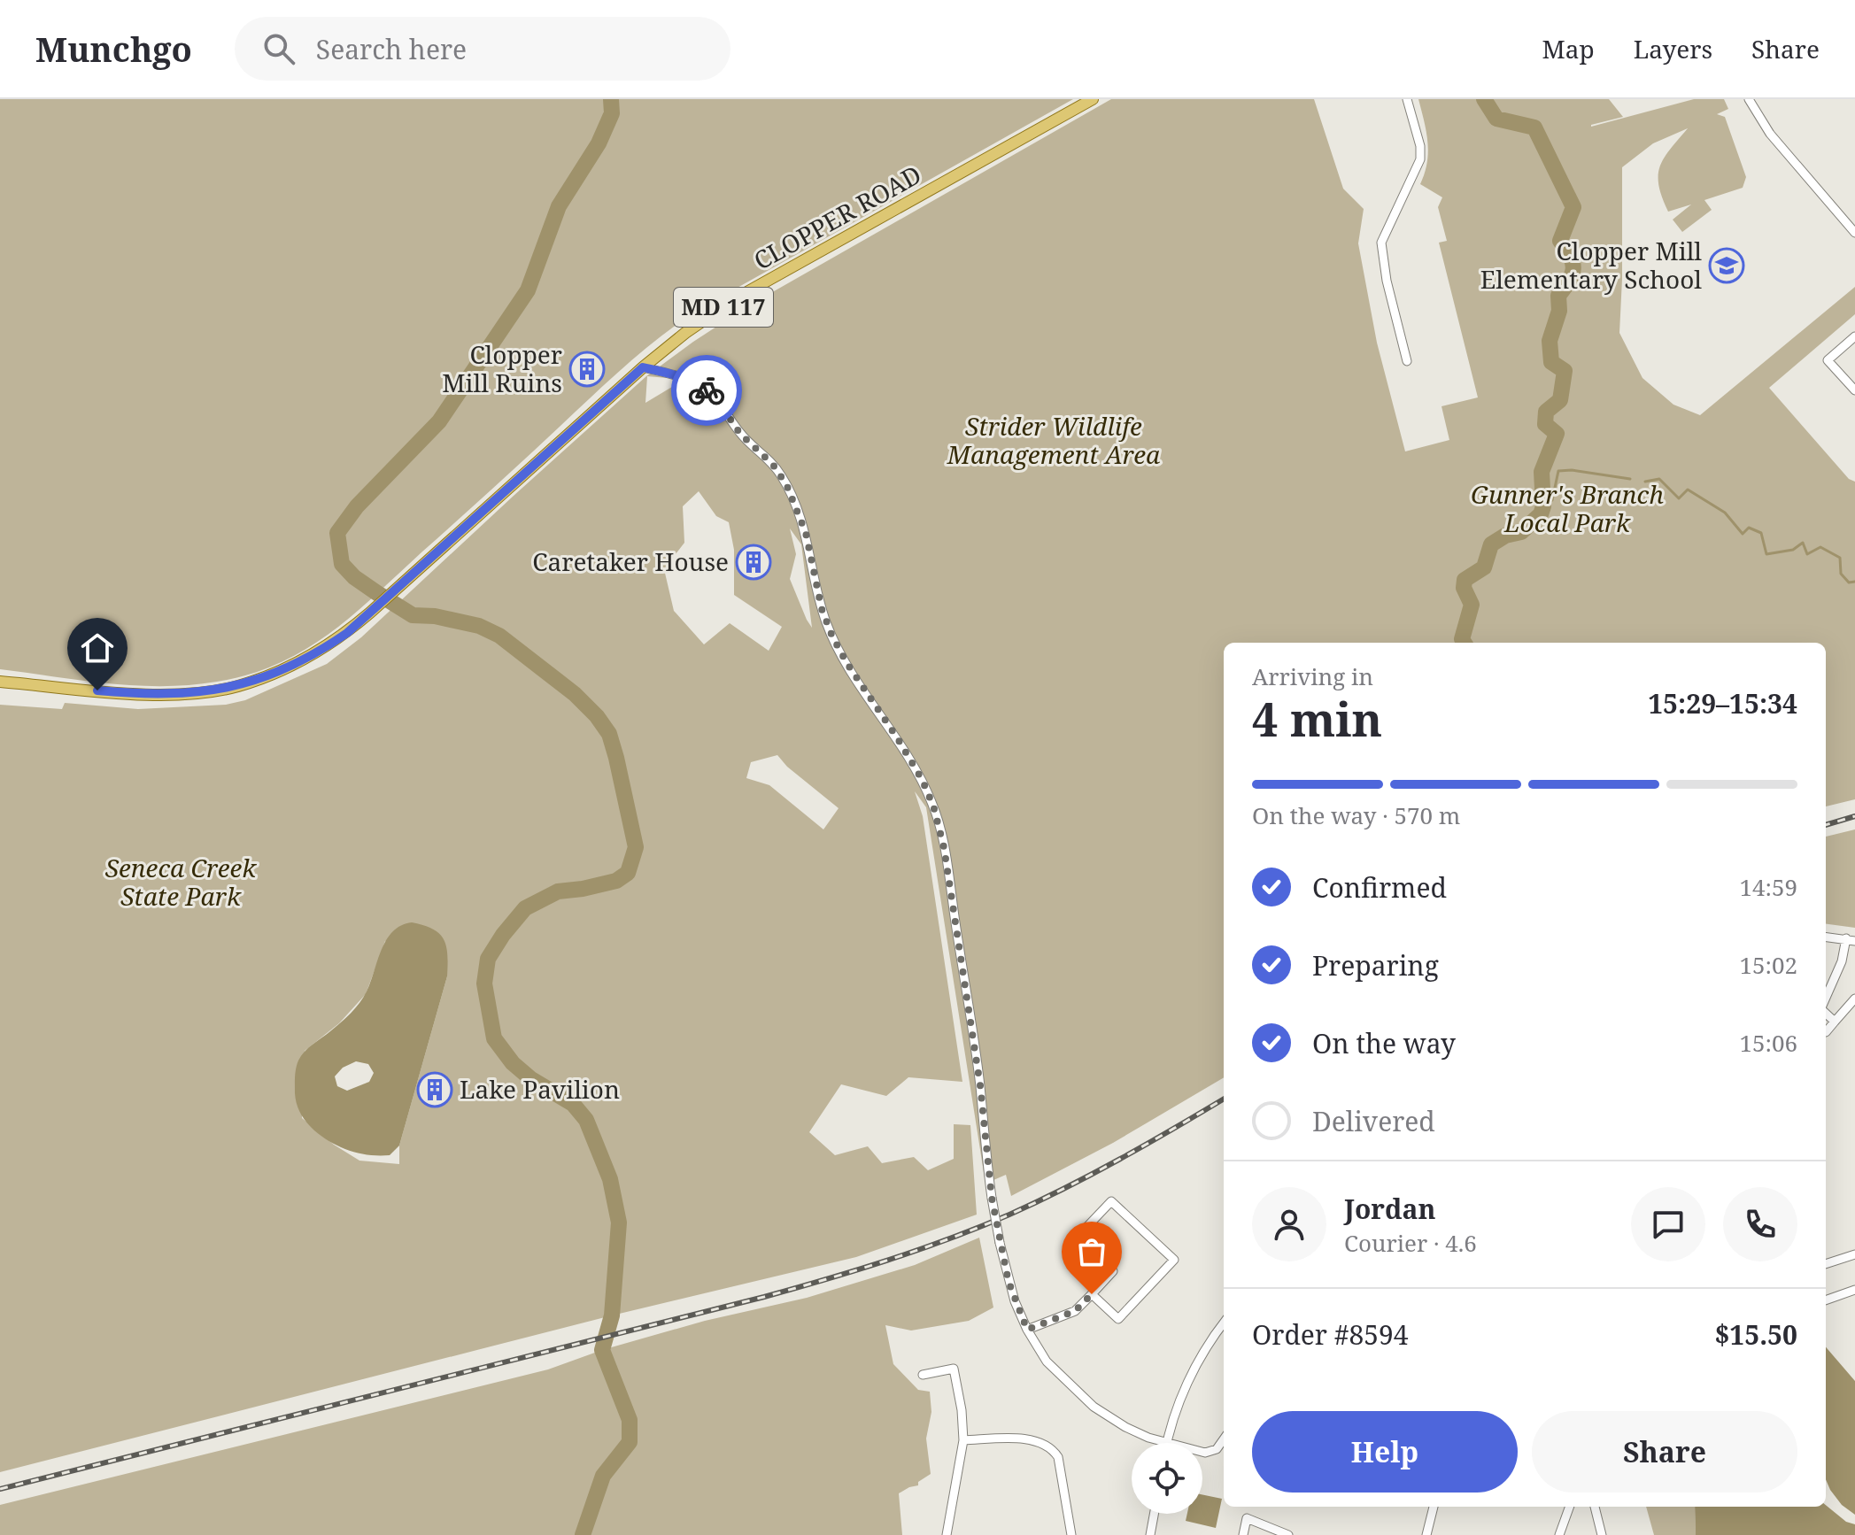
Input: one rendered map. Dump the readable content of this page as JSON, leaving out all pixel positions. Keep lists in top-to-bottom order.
{
  "streets": {
    "main road": ["CLOPPER ROAD", "MD 117"]
  },
  "parks": ["Strider Wildlife Management Area", "Gunner's Branch Local Park", "Seneca Creek State Park"],
  "places": {
    "school or university": ["Clopper Mill Elementary School"],
    "building": ["Clopper Mill Ruins", "Caretaker House", "Lake Pavilion"]
  },
  "page": {
    "header": "Munchgo",
    "search": "Search here",
    "nav": ["Map", "Layers", "Share"],
    "heading": ["4 min", "Arriving in", "15:29–15:34"],
    "panel": [
      "Jordan",
      "Courier · 4.6",
      "Order #8594",
      "$15.50"
    ],
    "bar": "On the way · 570 m",
    "list": [
      ["Confirmed", "14:59"],
      ["Preparing", "15:02"],
      ["On the way", "15:06"],
      "Delivered"
    ],
    "buttons": ["Help", "Share"]
  }
}
